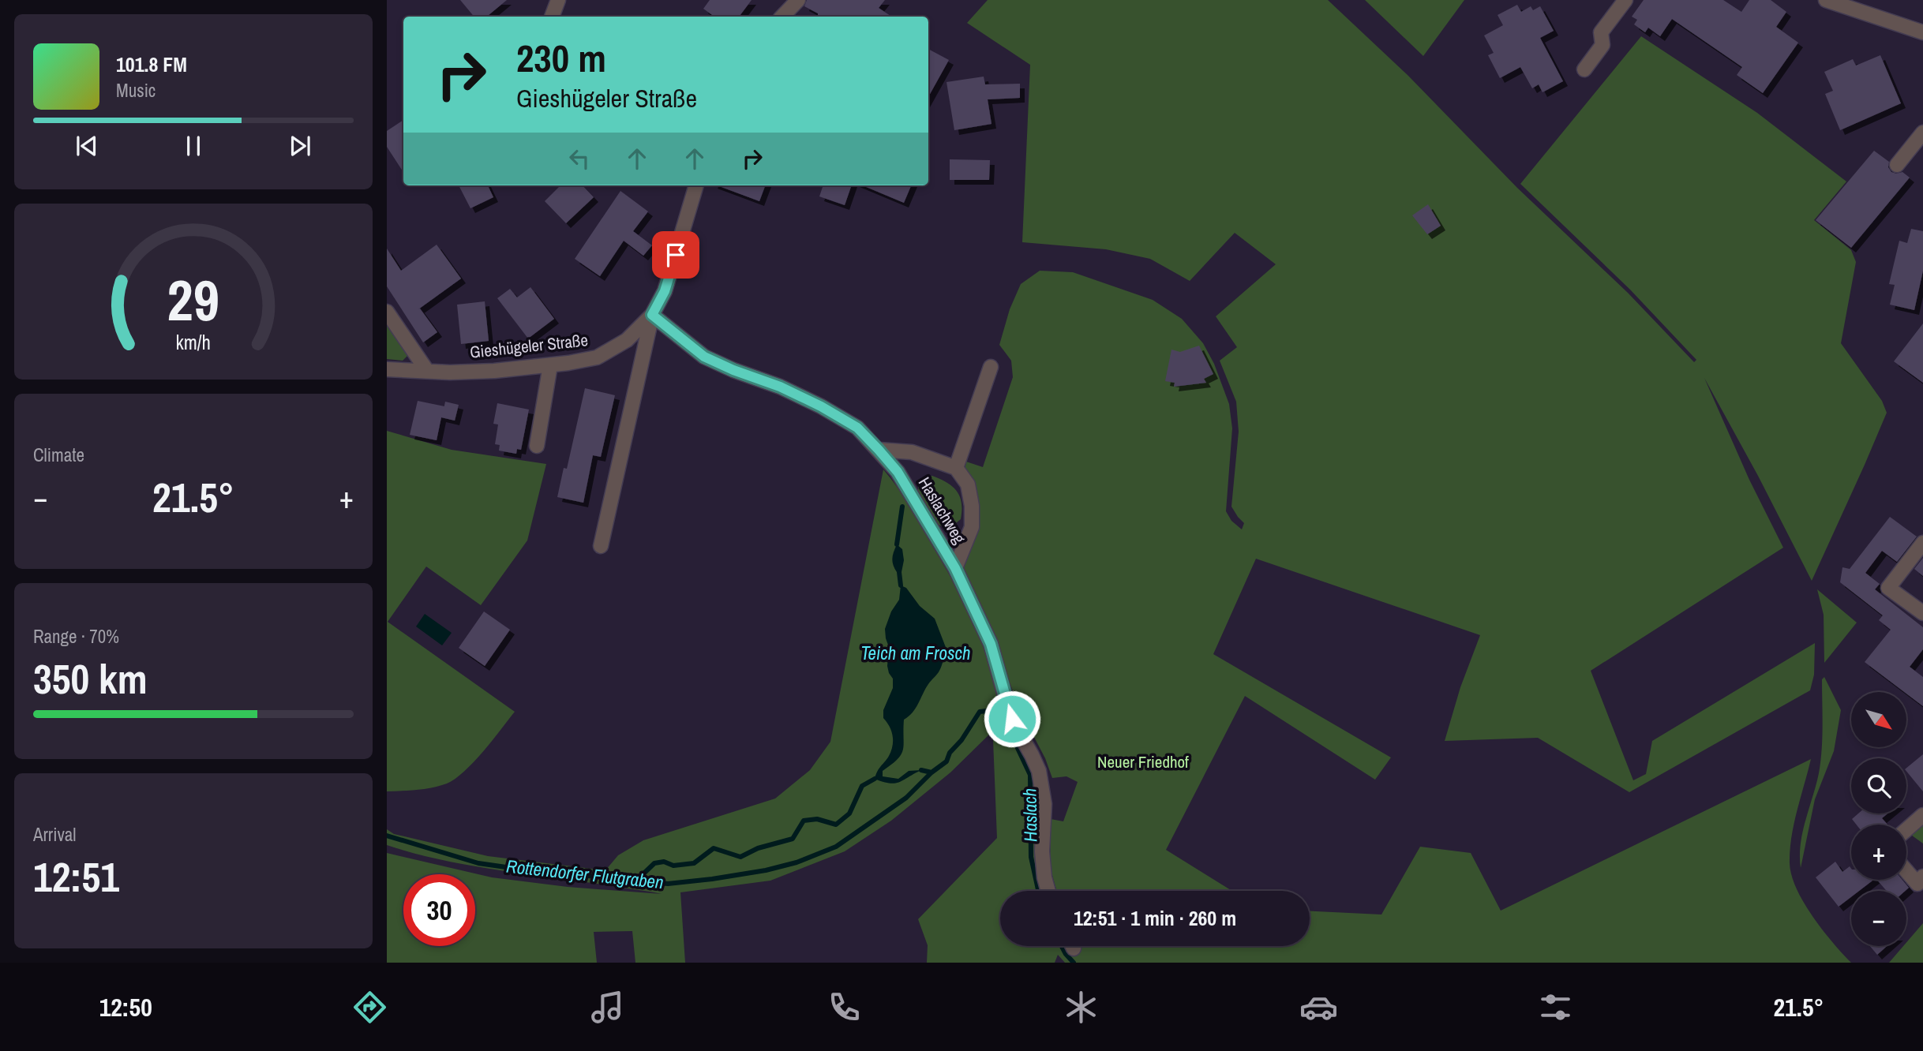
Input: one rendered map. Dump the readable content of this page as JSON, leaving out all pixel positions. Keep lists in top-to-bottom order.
{
  "streets": {
    "street": ["Gieshügeler Straße", "Haslachweg"]
  },
  "crossings": [
    ["Gieshügeler Straße", "Haslachweg"]
  ],
  "water": ["Teich am Frosch", "Haslach", "Rottendorfer Flutgraben"],
  "parks": ["Neuer Friedhof"],
  "north": "bottom right",
  "page": {
    "turn": ["230 m", "Gieshügeler Straße"],
    "song": ["101.8 FM", "Music"],
    "tile": [
      "Climate",
      ["Range · 70%", "350 km"],
      ["Arrival", "12:51"]
    ],
    "heat": ["−", "21.5°", "+"],
    "map_buttons": ["+", "−"],
    "limit": "30",
    "trip": "12:51 · 1 min · 260 m",
    "tabs": ["12:50", "21.5°"],
    "gauge": ["29", "km/h"]
  }
}
